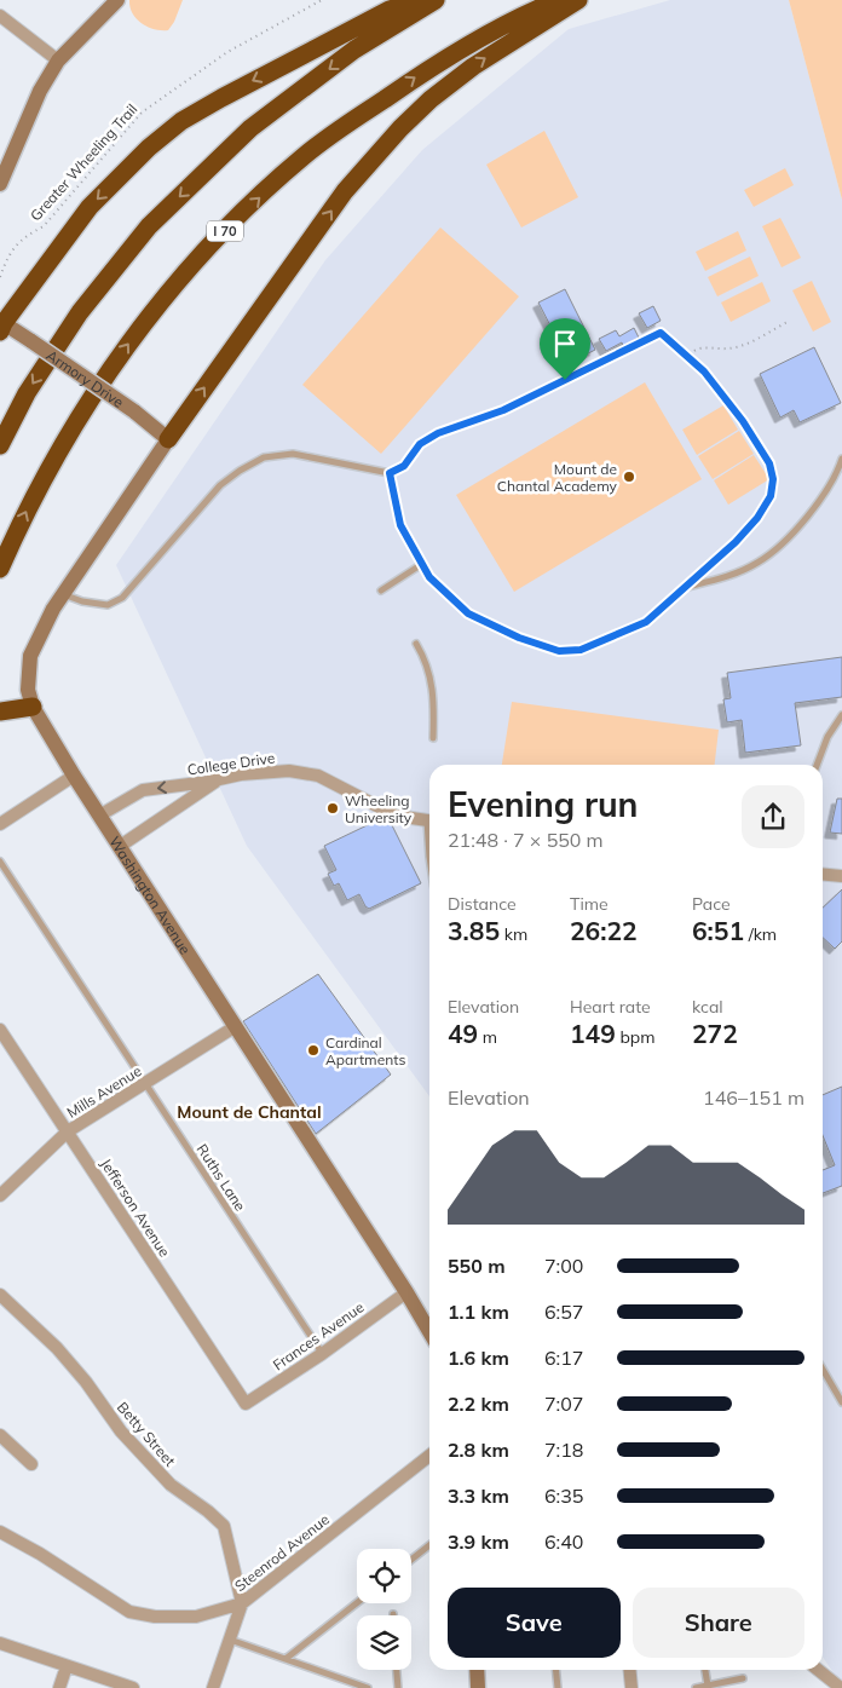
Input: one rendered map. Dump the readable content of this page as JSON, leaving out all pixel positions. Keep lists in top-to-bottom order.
{
  "streets": {
    "highway": ["I 70"],
    "street": [
      "Armory Drive",
      "College Drive",
      "Washington Avenue",
      "Mills Avenue",
      "Jefferson Avenue",
      "Frances Avenue",
      "Betty Street",
      "Steenrod Avenue"
    ],
    "lane": ["Ruths Lane"],
    "path": ["Greater Wheeling Trail"]
  },
  "crossings": [
    ["Armory Drive", "Washington Avenue"],
    ["College Drive", "Washington Avenue"],
    ["Washington Avenue", "Mills Avenue"],
    ["Washington Avenue", "Frances Avenue"],
    ["Mills Avenue", "Ruths Lane"],
    ["Mills Avenue", "Jefferson Avenue"],
    ["Ruths Lane", "Frances Avenue"],
    ["Jefferson Avenue", "Frances Avenue"],
    ["Betty Street", "Steenrod Avenue"]
  ],
  "districts": ["Mount de Chantal"],
  "places": ["Mount de Chantal Academy", "Wheeling University", "Cardinal Apartments"],
  "page": {
    "heading": ["Evening run", "21:48 · 7 × 550 m"],
    "stats": [
      ["Distance", "3.85 km"],
      ["Time", "26:22"],
      ["Pace", "6:51 /km"],
      ["Elevation", "49 m"],
      ["Heart rate", "149 bpm"],
      ["kcal", "272"]
    ],
    "chart": ["Elevation", "146–151 m"],
    "list": [
      {
        "name": "550 m",
        "note": "7:00"
      },
      {
        "name": "1.1 km",
        "note": "6:57"
      },
      {
        "name": "1.6 km",
        "note": "6:17"
      },
      {
        "name": "2.2 km",
        "note": "7:07"
      },
      {
        "name": "2.8 km",
        "note": "7:18"
      },
      {
        "name": "3.3 km",
        "note": "6:35"
      },
      {
        "name": "3.9 km",
        "note": "6:40"
      }
    ],
    "buttons": ["Save", "Share"]
  }
}
